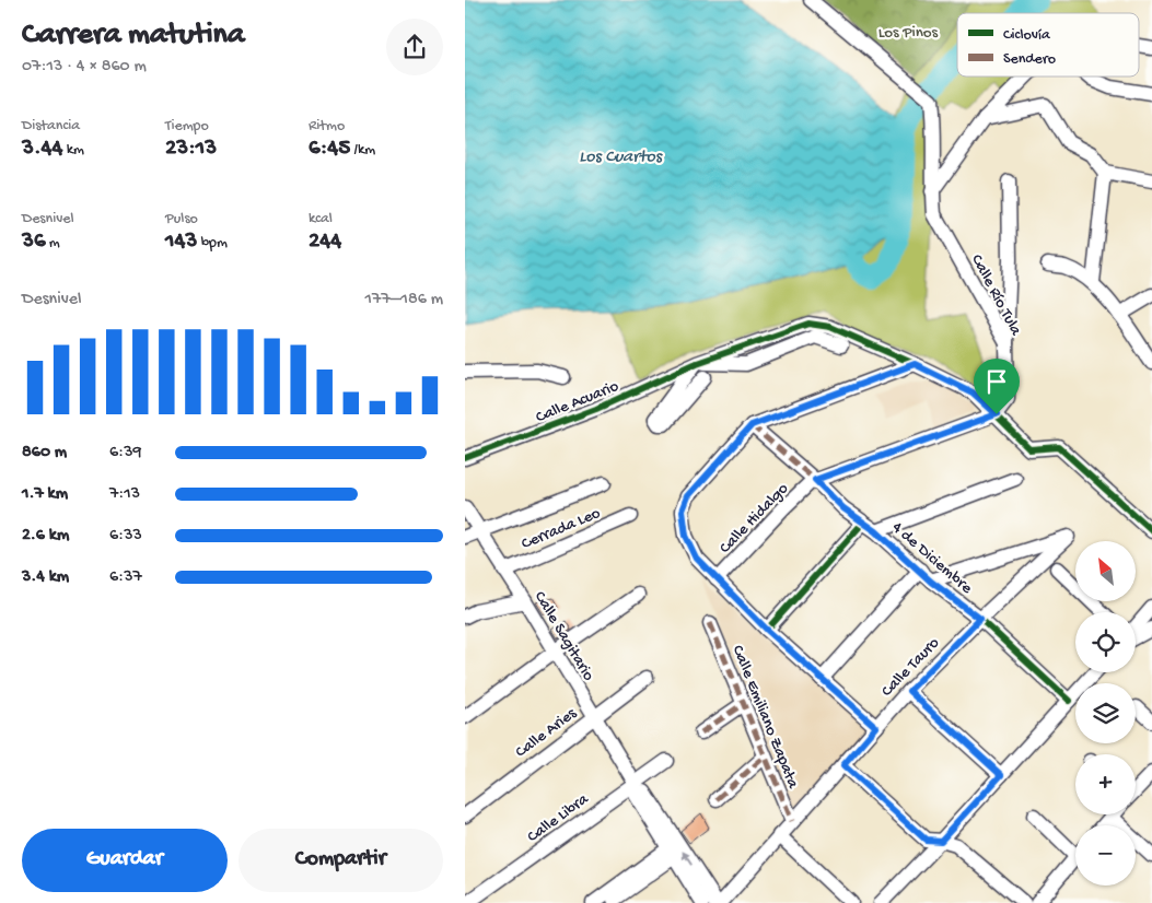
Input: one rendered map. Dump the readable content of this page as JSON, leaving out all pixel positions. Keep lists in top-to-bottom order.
{
  "streets": {
    "street": [
      "Calle Río Tula",
      "Calle Acuario",
      "Calle Hidalgo",
      "Cerrada Leo",
      "4 de Diciembre",
      "Calle Sagitario",
      "Calle Tauro",
      "Calle Emiliano Zapata",
      "Calle Aries",
      "Calle Libra"
    ]
  },
  "crossings": [
    ["Calle Río Tula", "Calle Acuario"],
    ["Cerrada Leo", "Calle Sagitario"],
    ["4 de Diciembre", "Calle Tauro"],
    ["4 de Diciembre", "Calle Emiliano Zapata"],
    ["Calle Sagitario", "Calle Aries"],
    ["Calle Sagitario", "Calle Libra"],
    ["Calle Tauro", "Calle Emiliano Zapata"]
  ],
  "water": ["Los Cuartos"],
  "parks": ["Los Pinos"],
  "legend": ["Ciclovía", "Sendero"],
  "north": "top left",
  "page": {
    "heading": ["Carrera matutina", "07:13 · 4 × 860 m"],
    "stats": [
      ["Distancia", "3.44 km"],
      ["Tiempo", "23:13"],
      ["Ritmo", "6:45 /km"],
      ["Desnivel", "36 m"],
      ["Pulso", "143 bpm"],
      ["kcal", "244"]
    ],
    "chart": ["Desnivel", "177–186 m"],
    "list": [
      {
        "name": "860 m",
        "note": "6:39"
      },
      {
        "name": "1.7 km",
        "note": "7:13"
      },
      {
        "name": "2.6 km",
        "note": "6:33"
      },
      {
        "name": "3.4 km",
        "note": "6:37"
      }
    ],
    "map_buttons": ["+", "−"],
    "buttons": ["Guardar", "Compartir"]
  }
}
